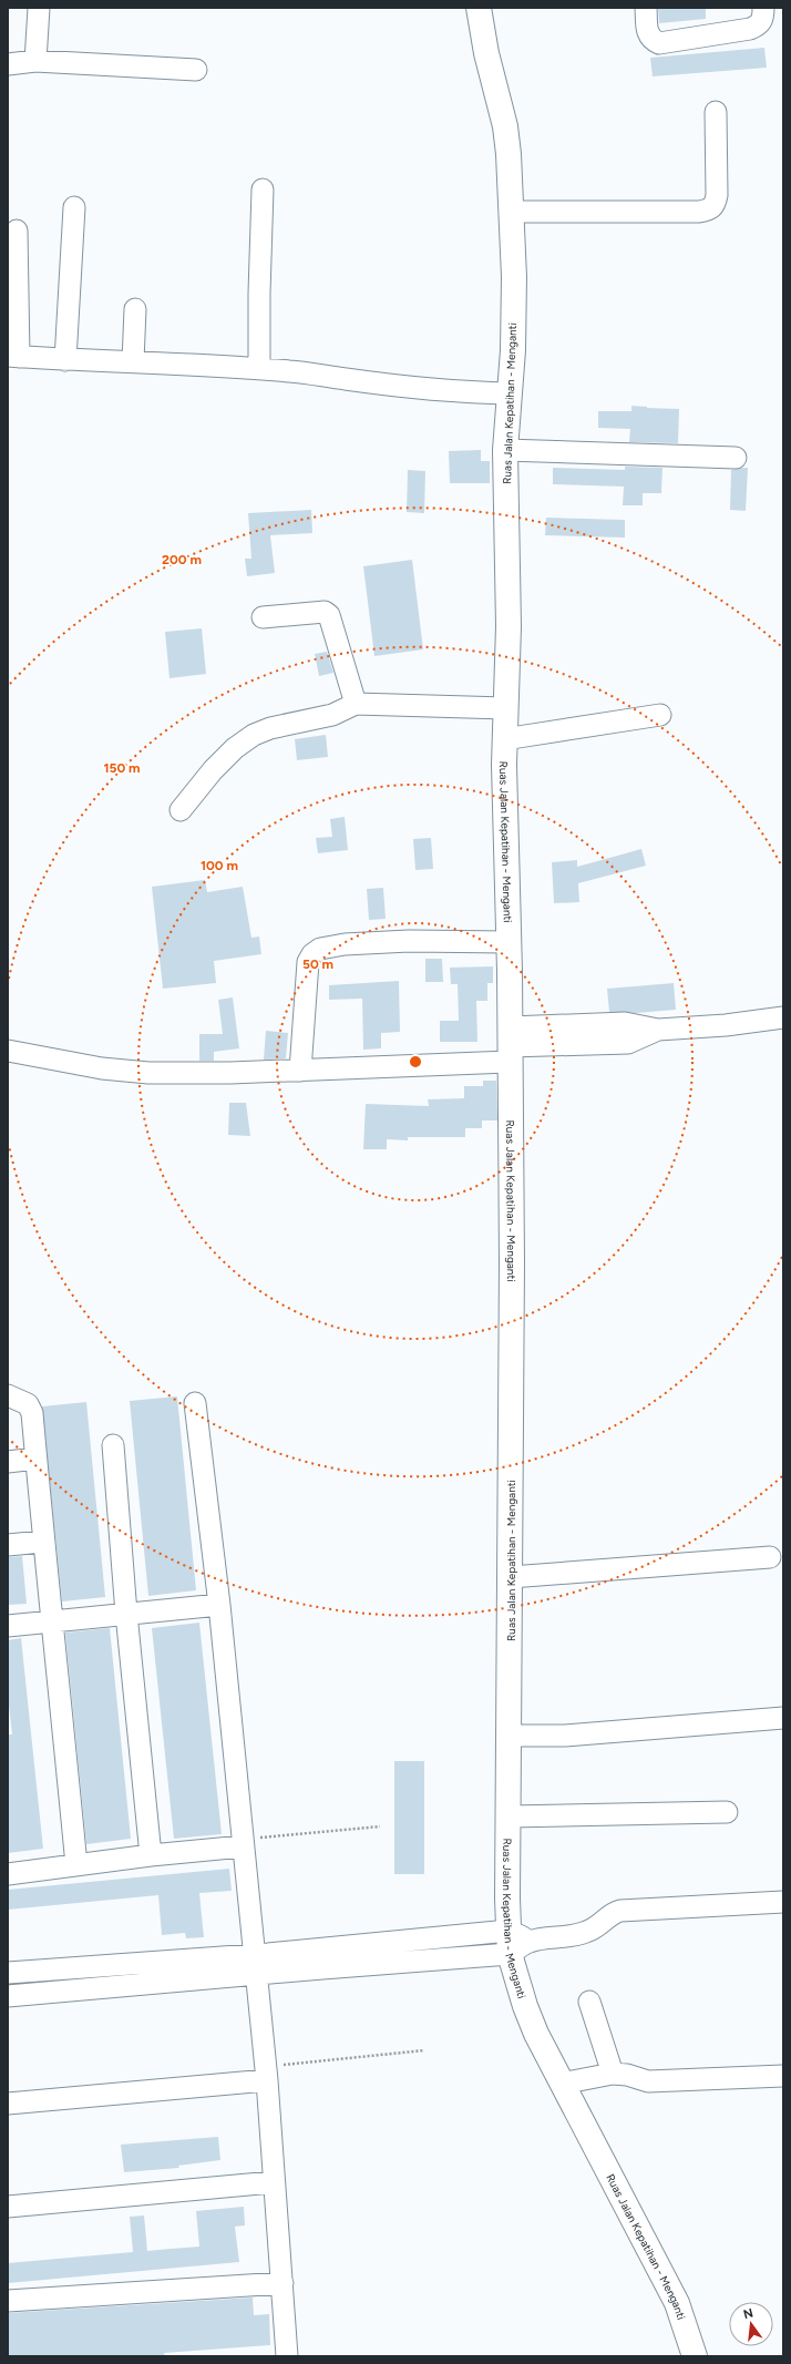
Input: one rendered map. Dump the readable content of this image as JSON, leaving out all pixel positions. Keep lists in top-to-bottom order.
{
  "streets": {
    "main road": ["Ruas Jalan Kepatihan - Menganti"]
  },
  "north": "top",
  "rings": [
    "200 m",
    "150 m",
    "100 m",
    "50 m"
  ]
}
